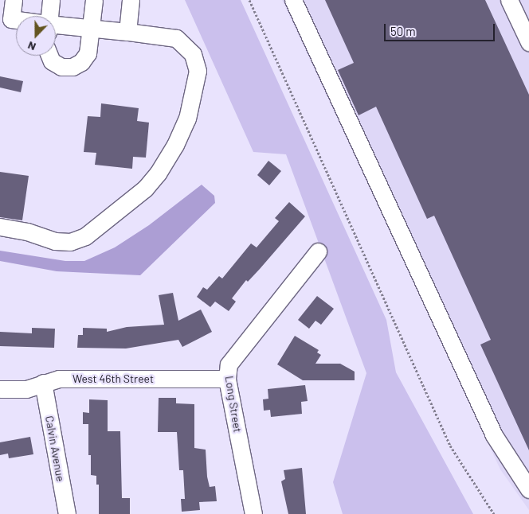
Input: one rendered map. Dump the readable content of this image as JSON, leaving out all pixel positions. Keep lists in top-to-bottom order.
{
  "streets": {
    "street": ["West 46th Street", "Long Street", "Calvin Avenue"]
  },
  "crossings": [
    ["West 46th Street", "Long Street"],
    ["West 46th Street", "Calvin Avenue"]
  ],
  "scale_bar": "50 m",
  "north": "bottom"
}
